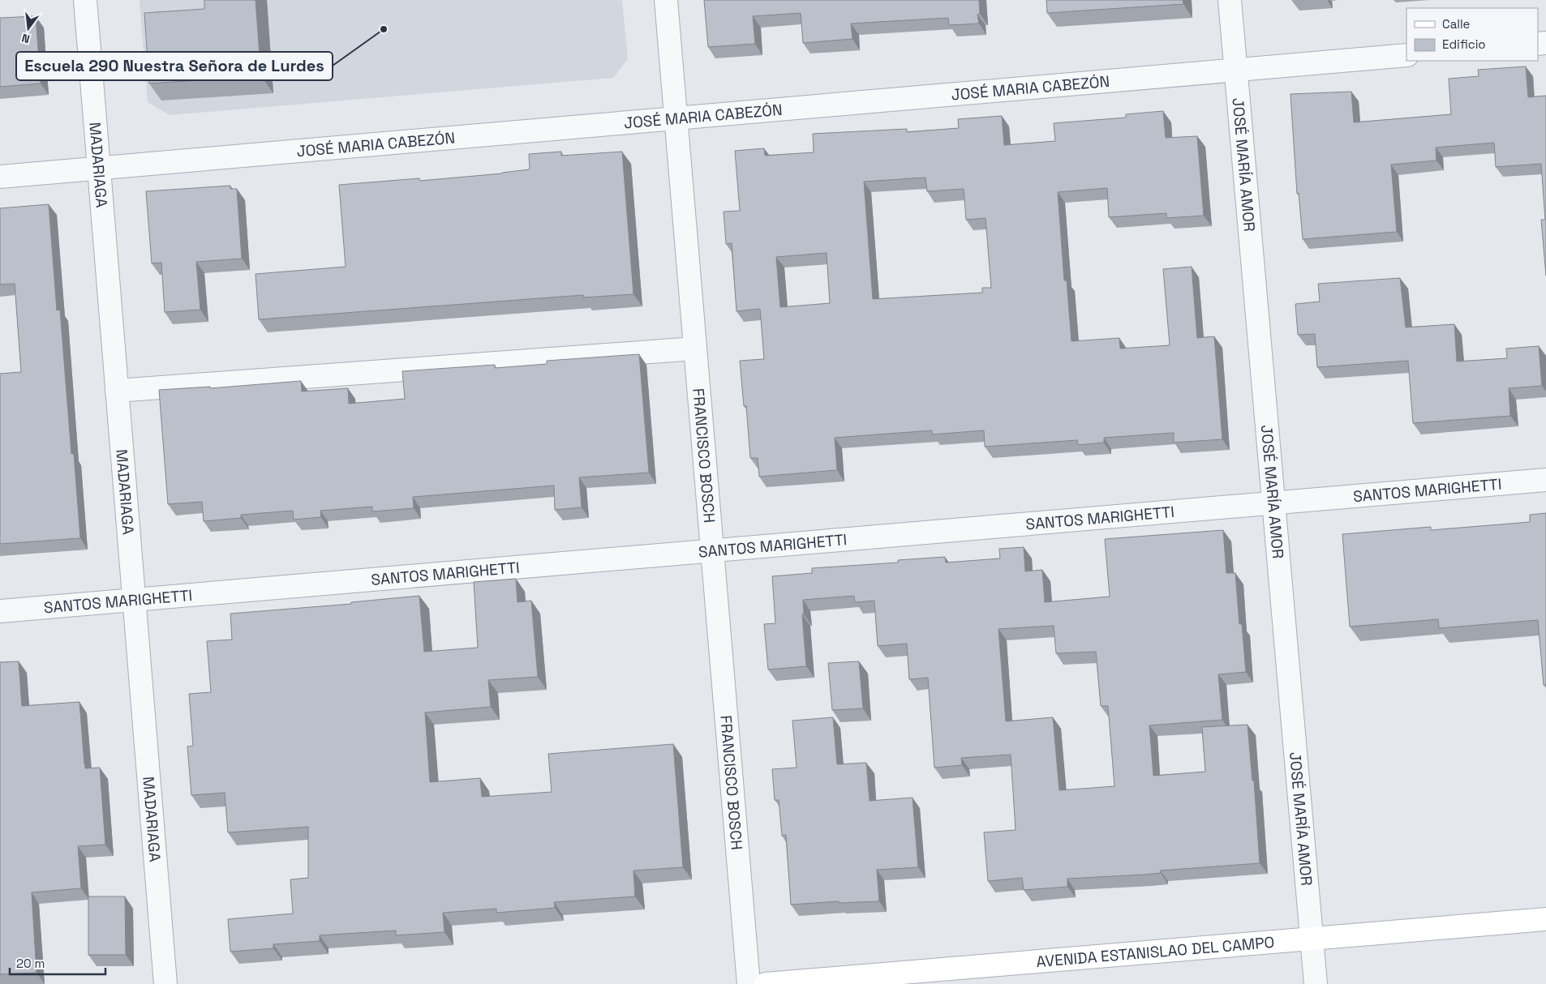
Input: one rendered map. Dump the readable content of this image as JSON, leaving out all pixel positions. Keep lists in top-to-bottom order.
{
  "streets": {
    "main road": ["AVENIDA ESTANISLAO DEL CAMPO"],
    "street": [
      "JOSÉ MARIA CABEZÓN",
      "MADARIAGA",
      "JOSÉ MARÍA AMOR",
      "FRANCISCO BOSCH",
      "SANTOS MARIGHETTI"
    ]
  },
  "crossings": [
    ["JOSÉ MARIA CABEZÓN", "MADARIAGA"],
    ["JOSÉ MARIA CABEZÓN", "JOSÉ MARÍA AMOR"],
    ["JOSÉ MARIA CABEZÓN", "FRANCISCO BOSCH"],
    ["MADARIAGA", "SANTOS MARIGHETTI"],
    ["JOSÉ MARÍA AMOR", "SANTOS MARIGHETTI"],
    ["JOSÉ MARÍA AMOR", "AVENIDA ESTANISLAO DEL CAMPO"],
    ["FRANCISCO BOSCH", "SANTOS MARIGHETTI"]
  ],
  "places": ["Escuela 290 Nuestra Señora de Lurdes"],
  "legend": ["Calle", "Edificio"],
  "scale_bar": "20 m",
  "north": "bottom"
}
